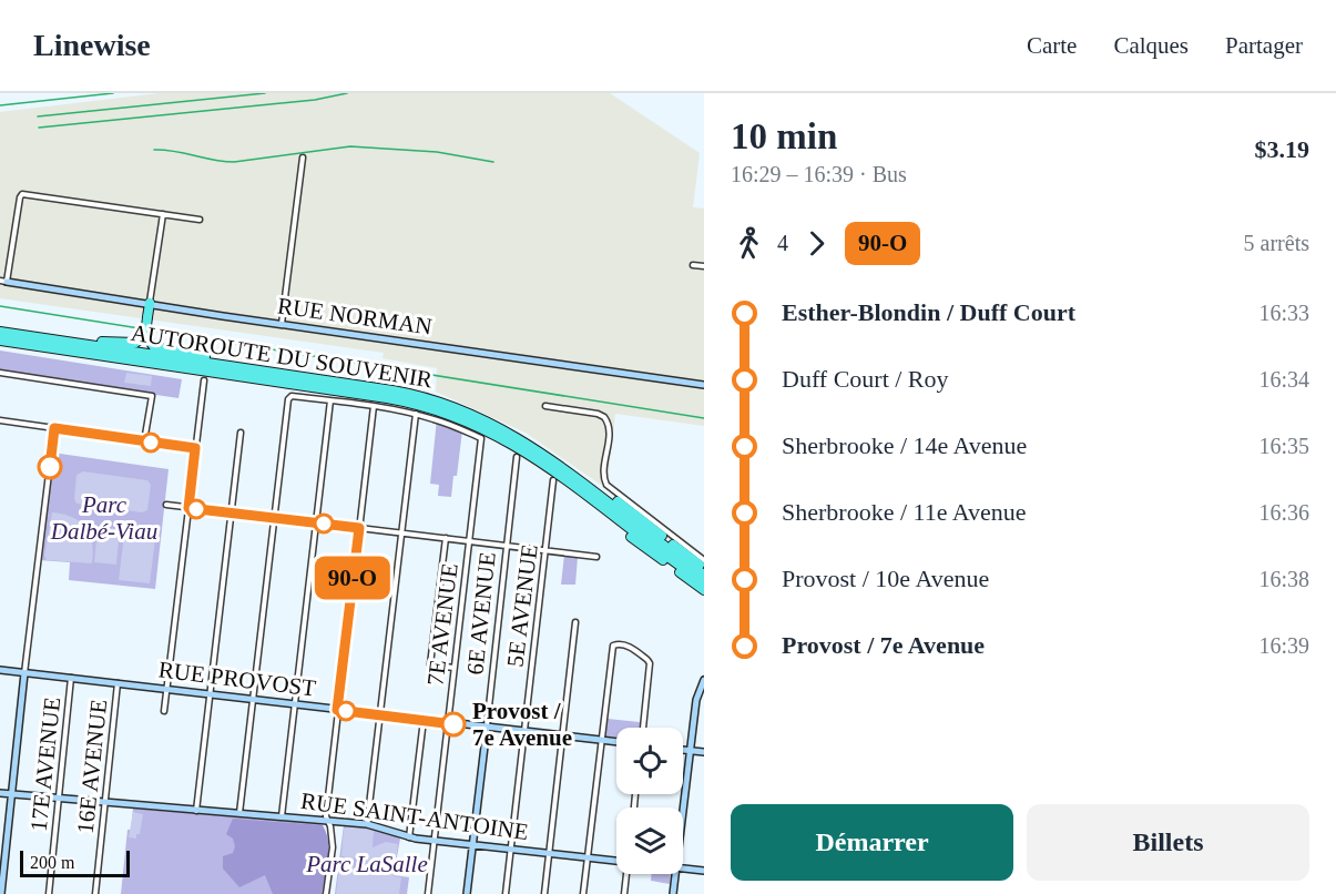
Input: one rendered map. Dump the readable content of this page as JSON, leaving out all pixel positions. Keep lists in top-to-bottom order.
{
  "streets": {
    "highway": ["AUTOROUTE DU SOUVENIR"],
    "street": [
      "RUE NORMAN",
      "5E AVENUE",
      "6E AVENUE",
      "7E AVENUE",
      "RUE PROVOST",
      "17E AVENUE",
      "16E AVENUE",
      "RUE SAINT-ANTOINE"
    ]
  },
  "crossings": [
    ["5E AVENUE", "RUE PROVOST"],
    ["5E AVENUE", "RUE SAINT-ANTOINE"],
    ["6E AVENUE", "RUE PROVOST"],
    ["6E AVENUE", "RUE SAINT-ANTOINE"],
    ["7E AVENUE", "RUE PROVOST"],
    ["7E AVENUE", "RUE SAINT-ANTOINE"],
    ["RUE PROVOST", "17E AVENUE"],
    ["RUE PROVOST", "16E AVENUE"],
    ["17E AVENUE", "RUE SAINT-ANTOINE"],
    ["16E AVENUE", "RUE SAINT-ANTOINE"]
  ],
  "parks": ["Parc Dalbé-Viau", "Parc LaSalle"],
  "places": ["Provost / 7e Avenue"],
  "lines": ["bus line 90-O"],
  "scale_bar": "200 m",
  "page": {
    "header": "Linewise",
    "nav": ["Carte", "Calques", "Partager"],
    "on_map": "90-O",
    "heading": ["10 min", "16:29 – 16:39 · Bus", "$3.19"],
    "legs": ["4", "90-O", "5 arrêts"],
    "list": [
      {
        "name": "Esther-Blondin / Duff Court",
        "value": "16:33"
      },
      {
        "name": "Duff Court / Roy",
        "value": "16:34"
      },
      {
        "name": "Sherbrooke / 14e Avenue",
        "value": "16:35"
      },
      {
        "name": "Sherbrooke / 11e Avenue",
        "value": "16:36"
      },
      {
        "name": "Provost / 10e Avenue",
        "value": "16:38"
      },
      {
        "name": "Provost / 7e Avenue",
        "value": "16:39"
      }
    ],
    "buttons": ["Démarrer", "Billets"],
    "scale": "200 m"
  }
}
